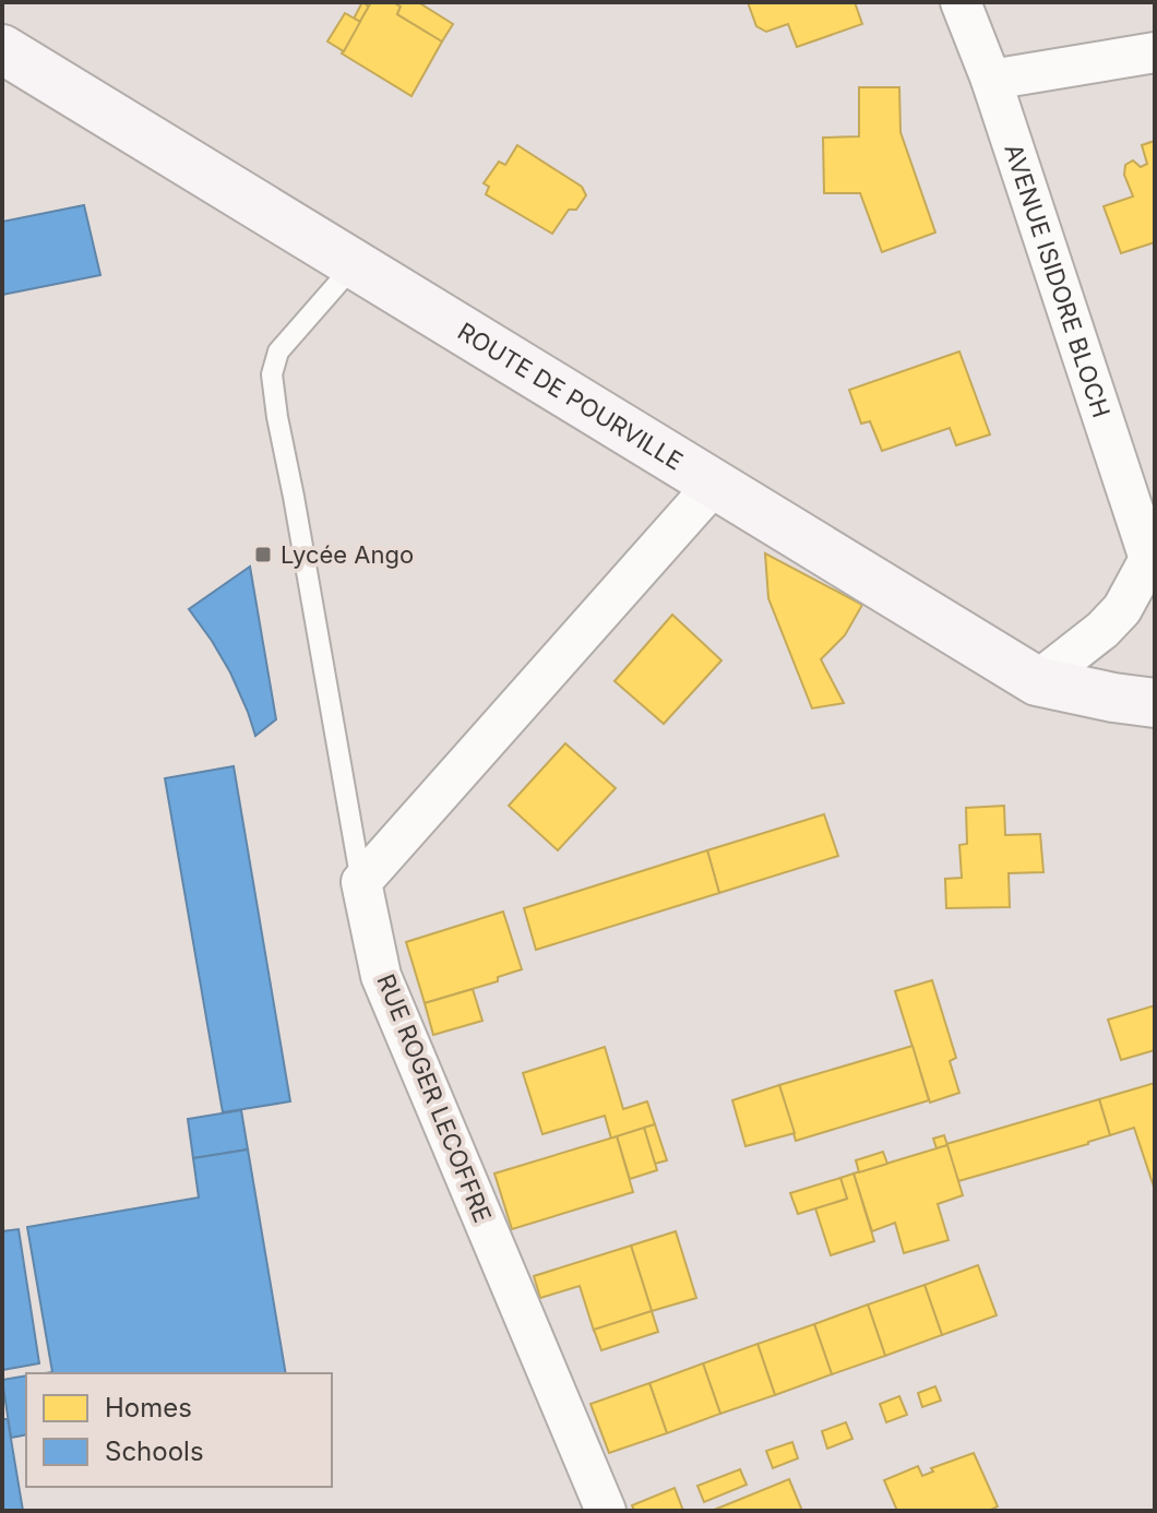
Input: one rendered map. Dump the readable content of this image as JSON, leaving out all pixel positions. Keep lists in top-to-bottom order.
{
  "streets": {
    "main road": ["ROUTE DE POURVILLE"],
    "street": ["AVENUE ISIDORE BLOCH", "RUE ROGER LECOFFRE"]
  },
  "crossings": [
    ["AVENUE ISIDORE BLOCH", "ROUTE DE POURVILLE"]
  ],
  "places": {
    "transit": ["Lycée Ango"]
  },
  "legend": ["Homes", "Schools"]
}
